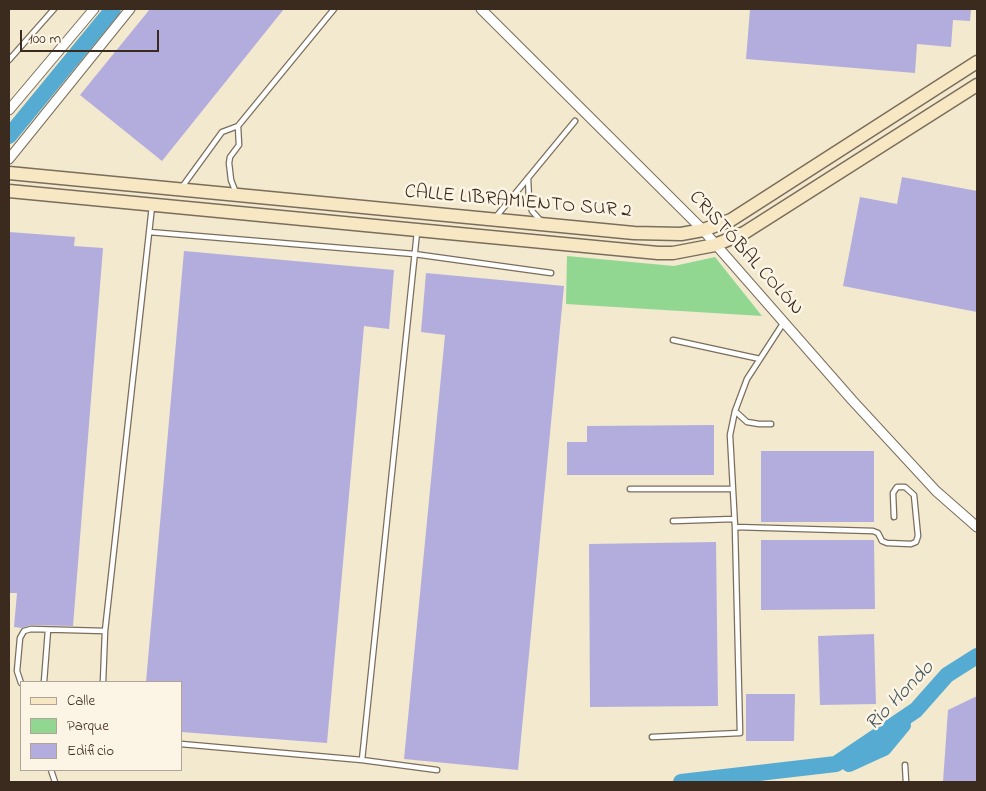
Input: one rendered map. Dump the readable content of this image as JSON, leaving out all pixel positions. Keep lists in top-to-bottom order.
{
  "streets": {
    "main road": ["CALLE LIBRAMIENTO SUR 2"],
    "street": ["CRISTÓBAL COLÓN"]
  },
  "crossings": [
    ["CALLE LIBRAMIENTO SUR 2", "CRISTÓBAL COLÓN"]
  ],
  "water": ["Rio Hondo"],
  "legend": ["Calle", "Parque", "Edificio"],
  "scale_bar": "100 m"
}
